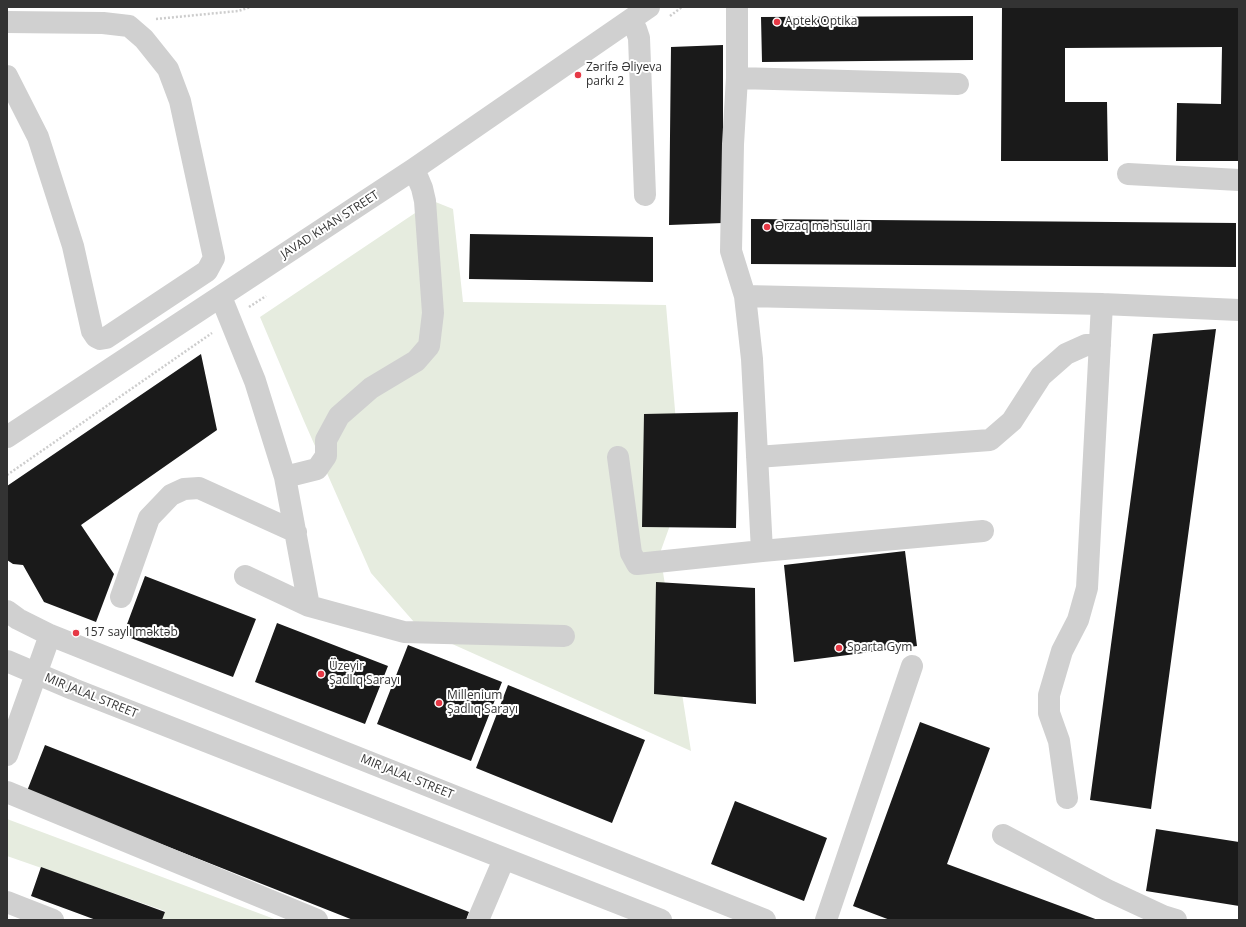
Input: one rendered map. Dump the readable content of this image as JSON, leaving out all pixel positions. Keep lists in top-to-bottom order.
{
  "streets": {
    "street": ["JAVAD KHAN STREET", "MIR JALAL STREET"]
  },
  "places": [
    "Aptek Optika",
    "Zərifə Əliyeva parkı 2",
    "Ərzaq məhsulları",
    "157 saylı məktəb",
    "Sparta Gym",
    "Üzeyir Şadlıq Sarayı",
    "Millenium Şadlıq Sarayı"
  ]
}
